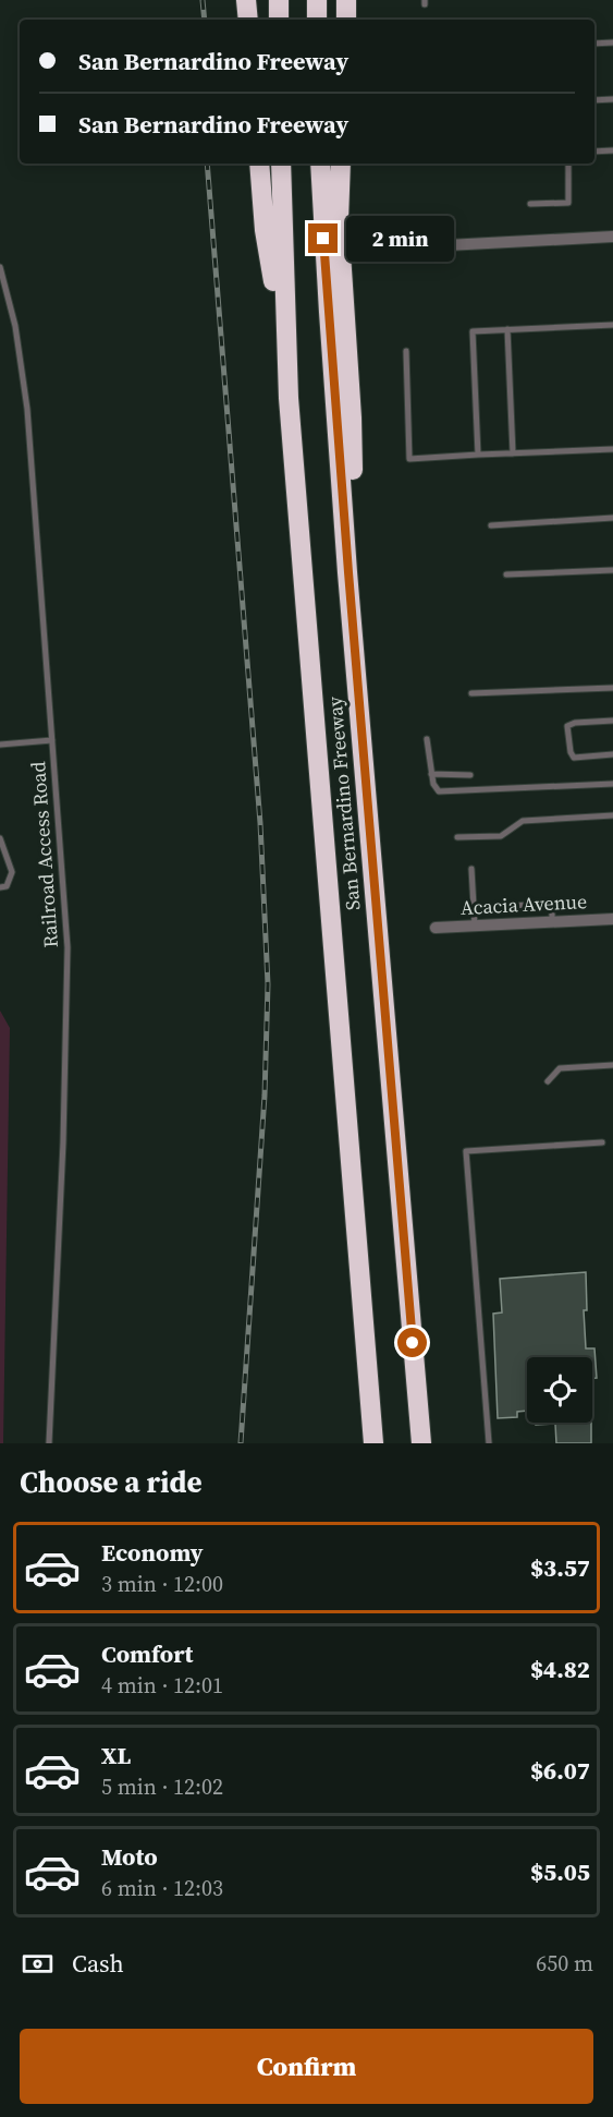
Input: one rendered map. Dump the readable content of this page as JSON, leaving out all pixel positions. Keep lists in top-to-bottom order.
{
  "streets": {
    "highway": ["San Bernardino Freeway"],
    "street": ["Acacia Avenue"],
    "lane": ["Railroad Access Road"]
  },
  "page": {
    "banner": ["San Bernardino Freeway", "San Bernardino Freeway"],
    "bubble": "2 min",
    "heading": "Choose a ride",
    "list": [
      {
        "name": "Economy",
        "note": "3 min · 12:00",
        "value": "$3.57"
      },
      {
        "name": "Comfort",
        "note": "4 min · 12:01",
        "value": "$4.82"
      },
      {
        "name": "XL",
        "note": "5 min · 12:02",
        "value": "$6.07"
      },
      {
        "name": "Moto",
        "note": "6 min · 12:03",
        "value": "$5.05"
      }
    ],
    "pay": ["Cash", "650 m"],
    "buttons": "Confirm"
  }
}
